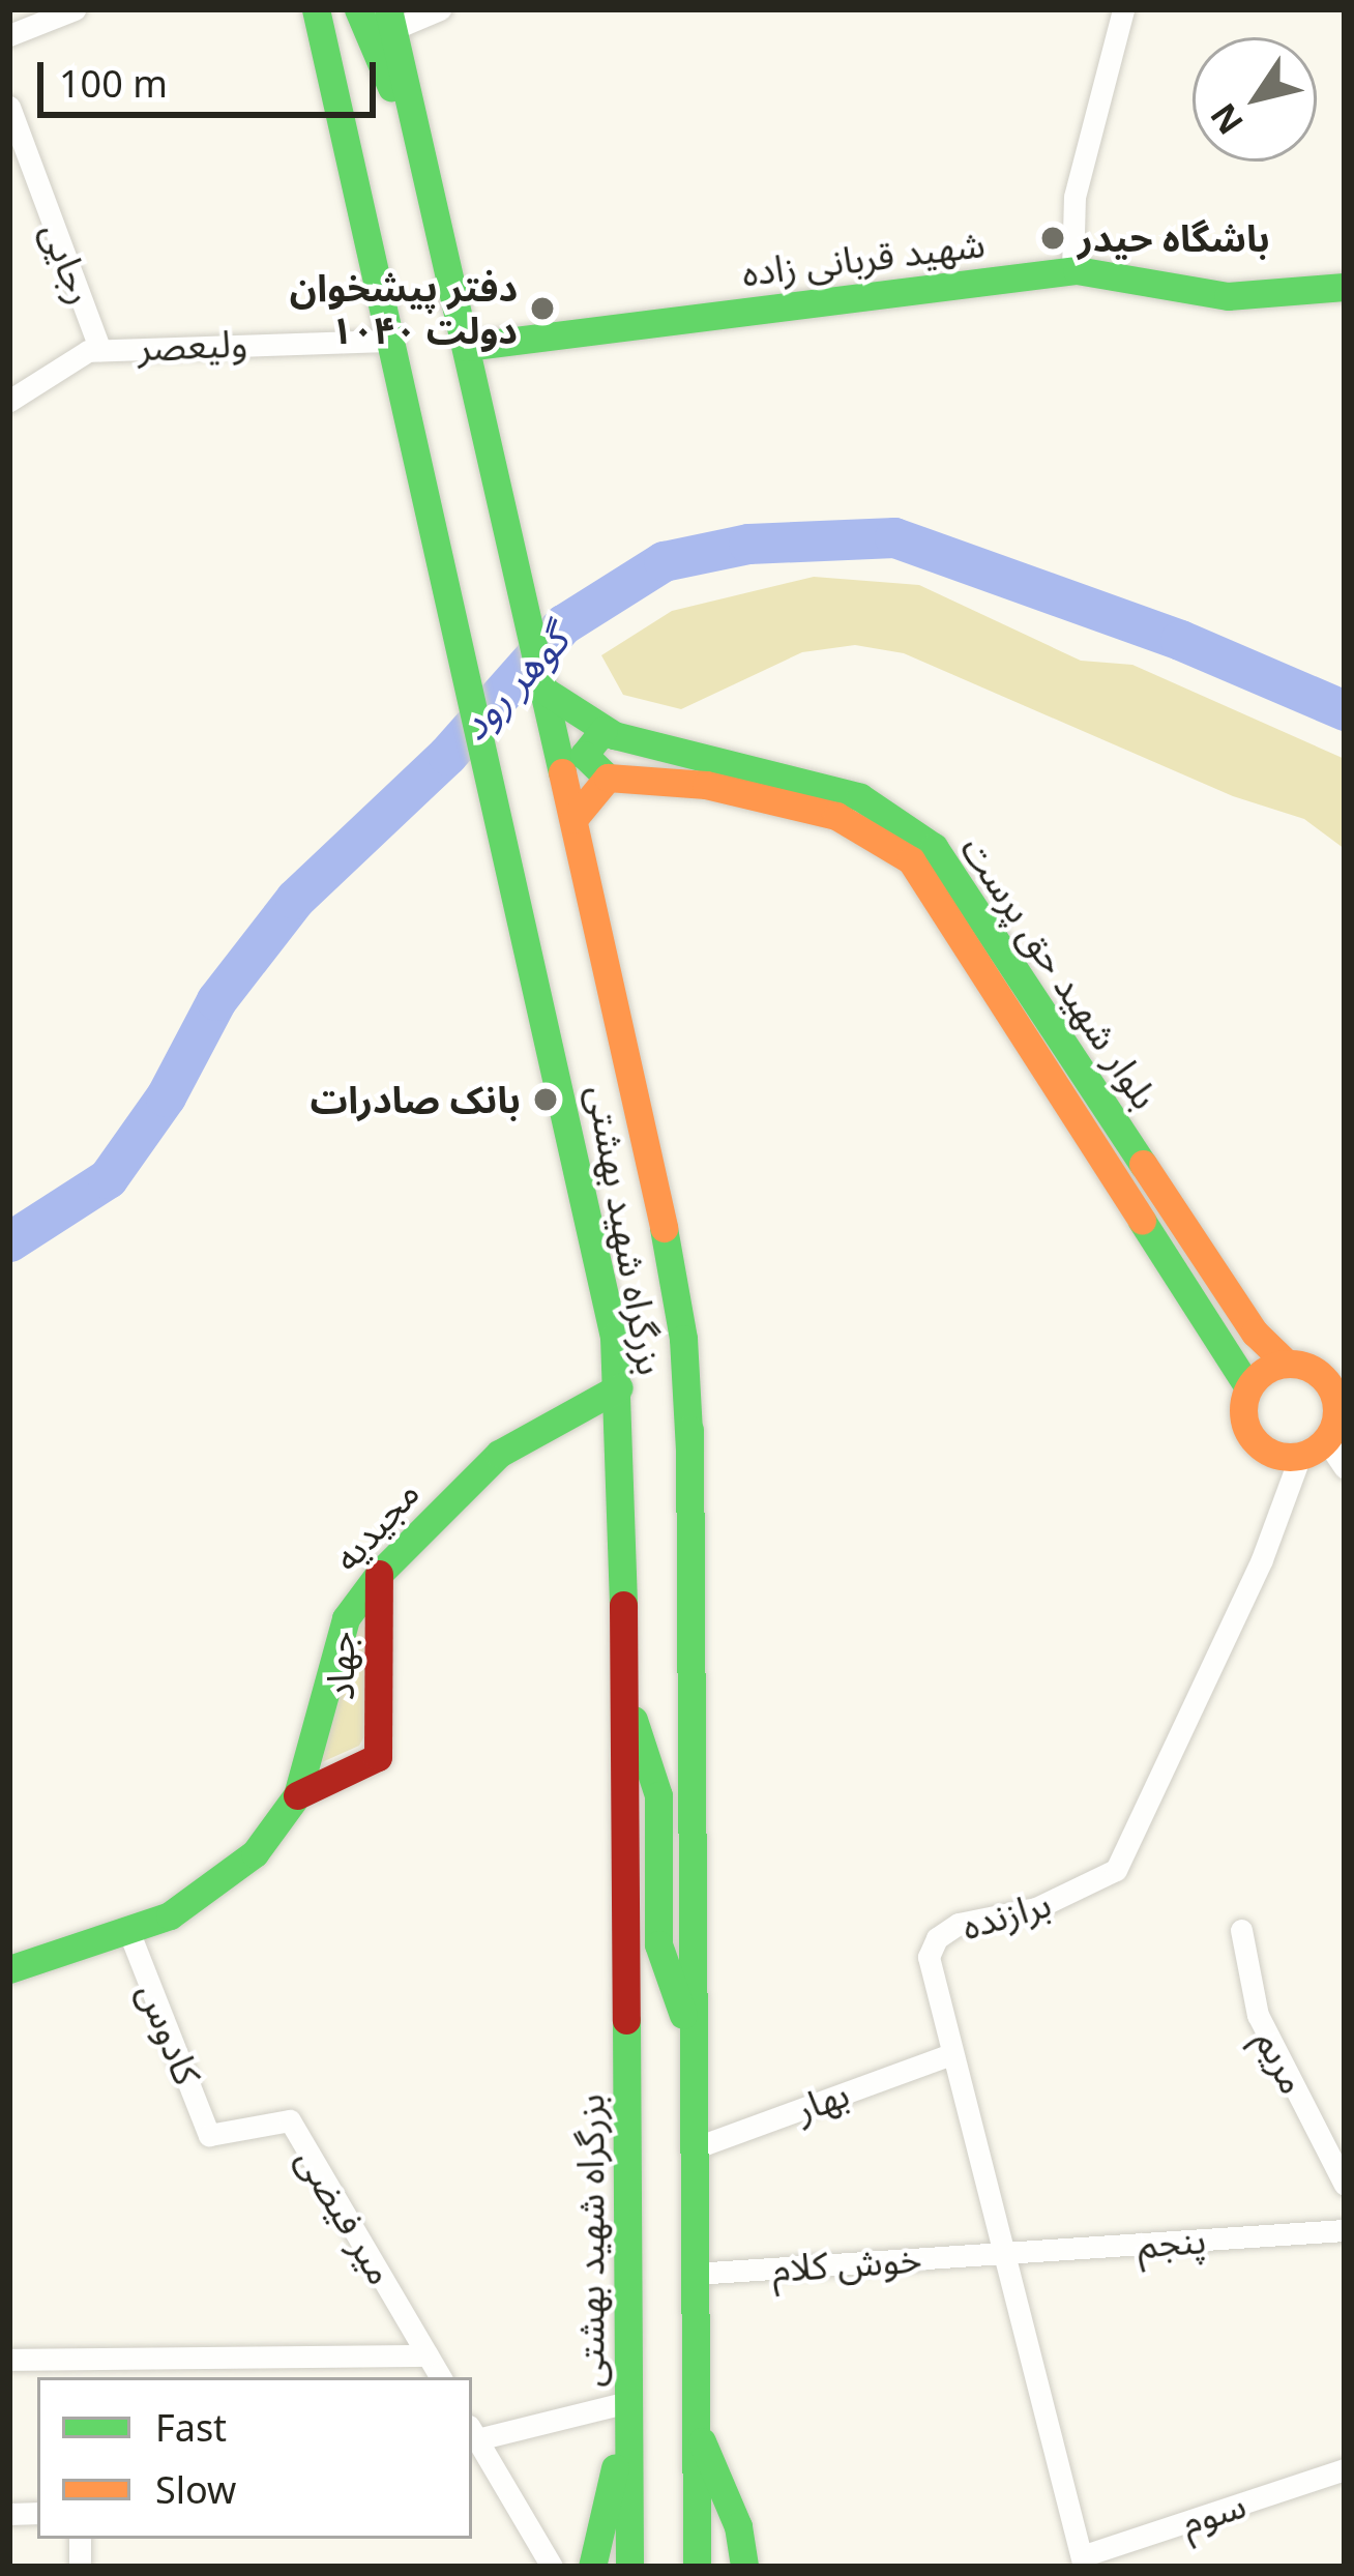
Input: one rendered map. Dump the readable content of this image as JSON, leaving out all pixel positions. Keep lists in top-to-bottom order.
{
  "streets": {
    "main road": [
      "شهید قربانی زاده",
      "بلوار شهید حق پرست",
      "بزرگراه شهید بهشتی",
      "مجیدیه",
      "جهاد"
    ],
    "street": [
      "رجایی",
      "ولیعصر",
      "برازنده",
      "کادوس",
      "مریم",
      "بهار",
      "میر فیضی",
      "پنجم",
      "خوش کلام",
      "سوم"
    ]
  },
  "crossings": [
    ["شهید قربانی زاده", "بزرگراه شهید بهشتی"],
    ["رجایی", "ولیعصر"],
    ["ولیعصر", "بزرگراه شهید بهشتی"],
    ["بلوار شهید حق پرست", "بزرگراه شهید بهشتی"],
    ["بلوار شهید حق پرست", "برازنده"],
    ["بزرگراه شهید بهشتی", "مجیدیه"],
    ["بزرگراه شهید بهشتی", "بهار"],
    ["بزرگراه شهید بهشتی", "خوش کلام"],
    ["مجیدیه", "جهاد"],
    ["برازنده", "بهار"],
    ["برازنده", "پنجم"],
    ["برازنده", "خوش کلام"],
    ["برازنده", "سوم"],
    ["کادوس", "میر فیضی"],
    ["پنجم", "خوش کلام"]
  ],
  "water": ["گوهر رود"],
  "places": ["باشگاه حیدر", "دفتر پیشخوان دولت ۱۰۴۰", "بانک صادرات"],
  "legend": ["Fast", "Slow"],
  "scale_bar": "100 m",
  "north": "bottom left"
}
